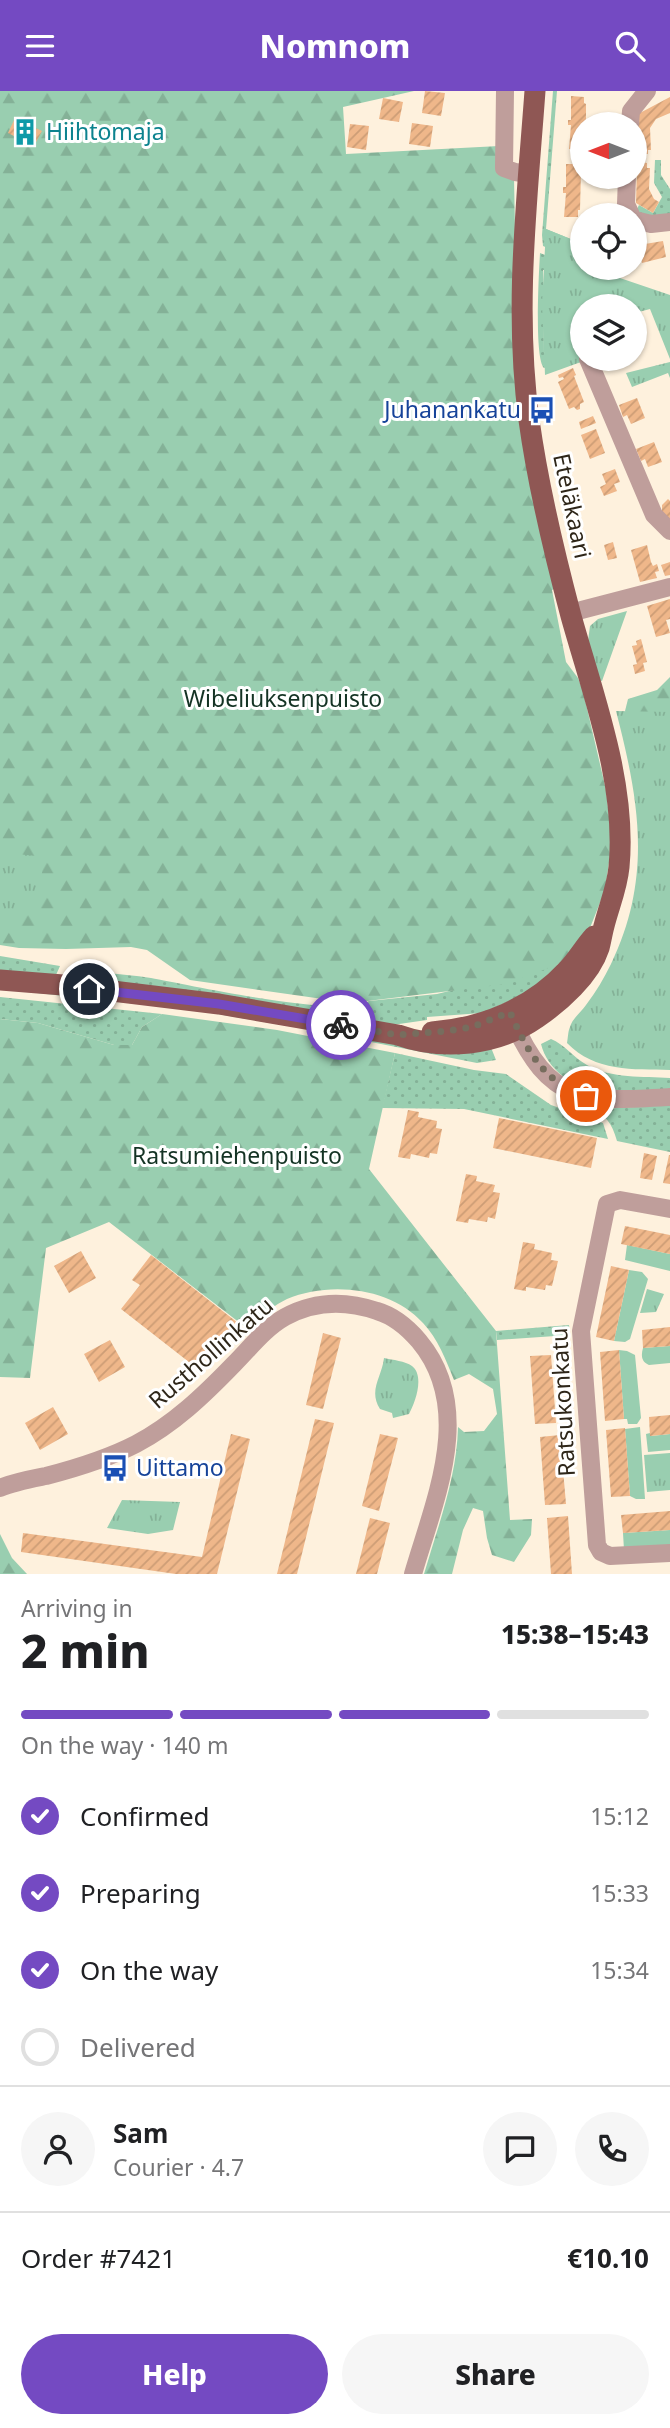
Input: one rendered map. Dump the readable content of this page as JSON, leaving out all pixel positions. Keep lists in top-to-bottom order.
{
  "streets": {
    "main road": ["Eteläkaari"],
    "street": ["Rusthollinkatu", "Ratsukonkatu"]
  },
  "parks": ["Wibeliuksenpuisto", "Ratsumiehenpuisto"],
  "places": {
    "building": ["Hiihtomaja"],
    "bus stop": ["Juhanankatu", "Uittamo"]
  },
  "north": "left",
  "page": {
    "header": "Nomnom",
    "heading": ["2 min", "Arriving in", "15:38–15:43"],
    "panel": [
      "Sam",
      "Courier · 4.7",
      "Order #7421",
      "€10.10"
    ],
    "bar": "On the way · 140 m",
    "list": [
      ["Confirmed", "15:12"],
      ["Preparing", "15:33"],
      ["On the way", "15:34"],
      "Delivered"
    ],
    "buttons": ["Help", "Share"]
  }
}
